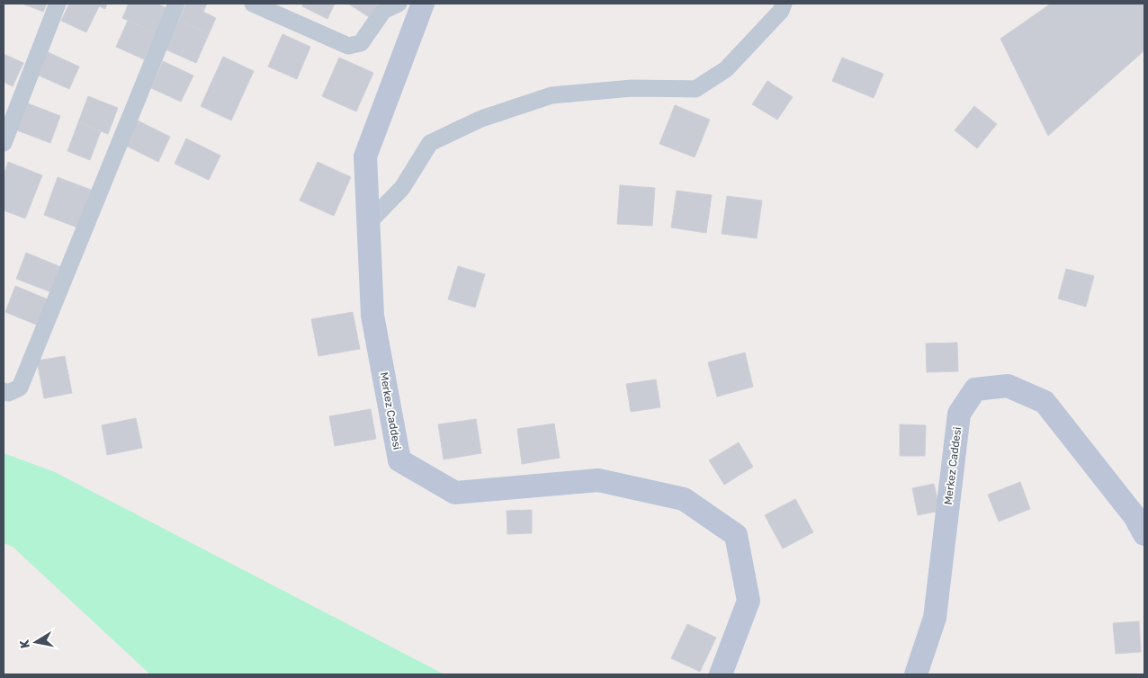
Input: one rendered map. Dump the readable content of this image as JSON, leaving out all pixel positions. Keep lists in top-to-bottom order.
{
  "streets": {
    "street": ["Merkez Caddesi"]
  },
  "north": "left"
}
